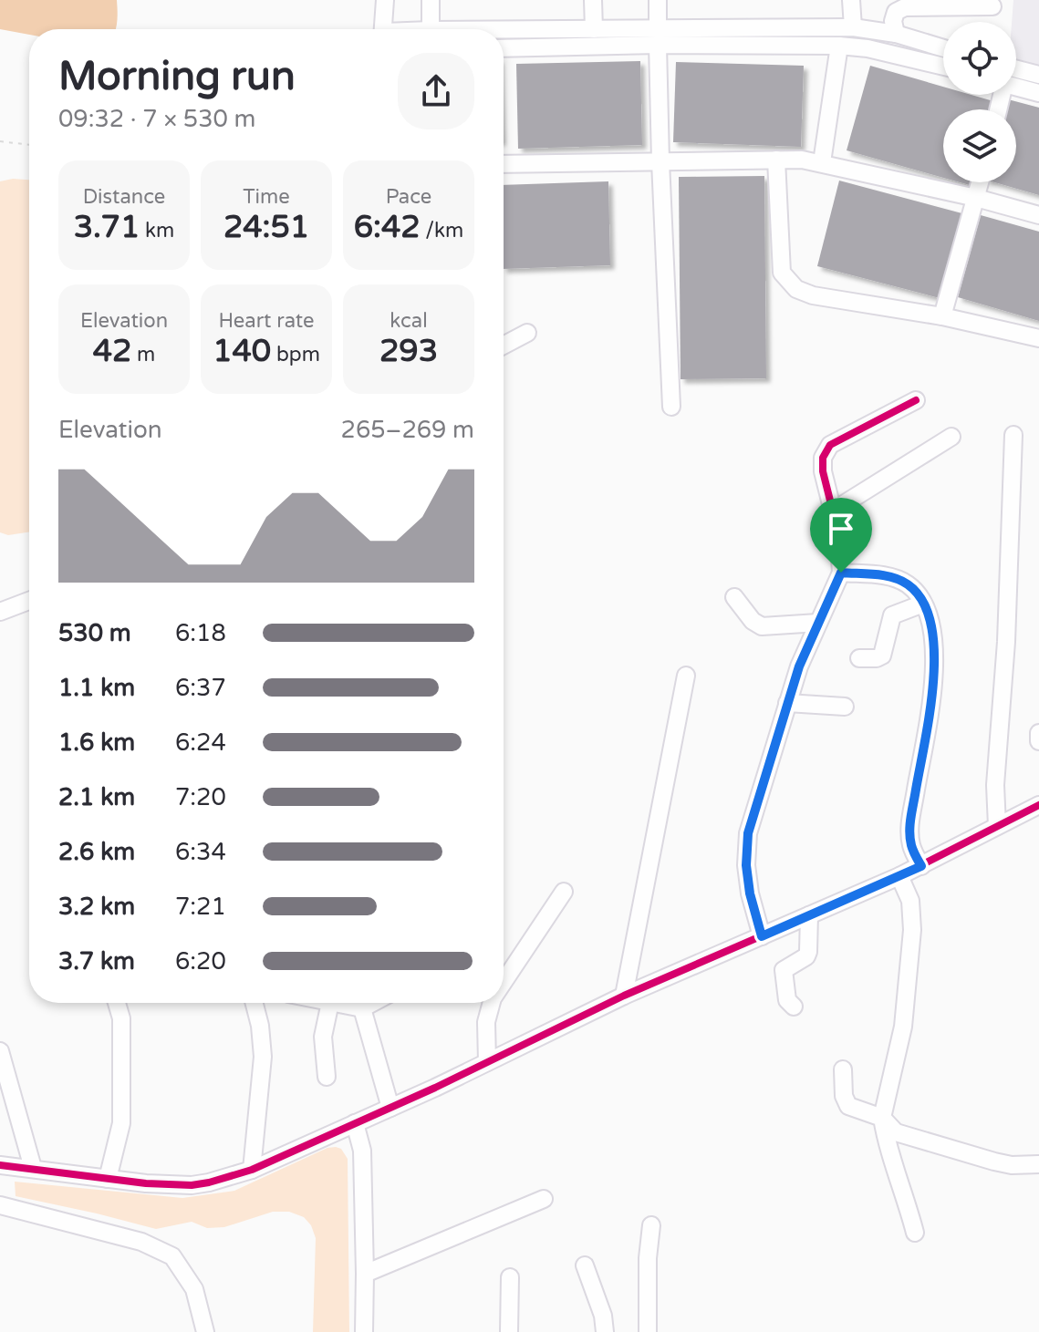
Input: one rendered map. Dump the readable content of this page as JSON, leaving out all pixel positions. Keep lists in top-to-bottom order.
{
  "page": {
    "heading": ["Morning run", "09:32 · 7 × 530 m"],
    "stats": [
      ["Distance", "3.71 km"],
      ["Time", "24:51"],
      ["Pace", "6:42 /km"],
      ["Elevation", "42 m"],
      ["Heart rate", "140 bpm"],
      ["kcal", "293"]
    ],
    "chart": ["Elevation", "265–269 m"],
    "list": [
      {
        "name": "530 m",
        "note": "6:18"
      },
      {
        "name": "1.1 km",
        "note": "6:37"
      },
      {
        "name": "1.6 km",
        "note": "6:24"
      },
      {
        "name": "2.1 km",
        "note": "7:20"
      },
      {
        "name": "2.6 km",
        "note": "6:34"
      },
      {
        "name": "3.2 km",
        "note": "7:21"
      },
      {
        "name": "3.7 km",
        "note": "6:20"
      }
    ]
  }
}
